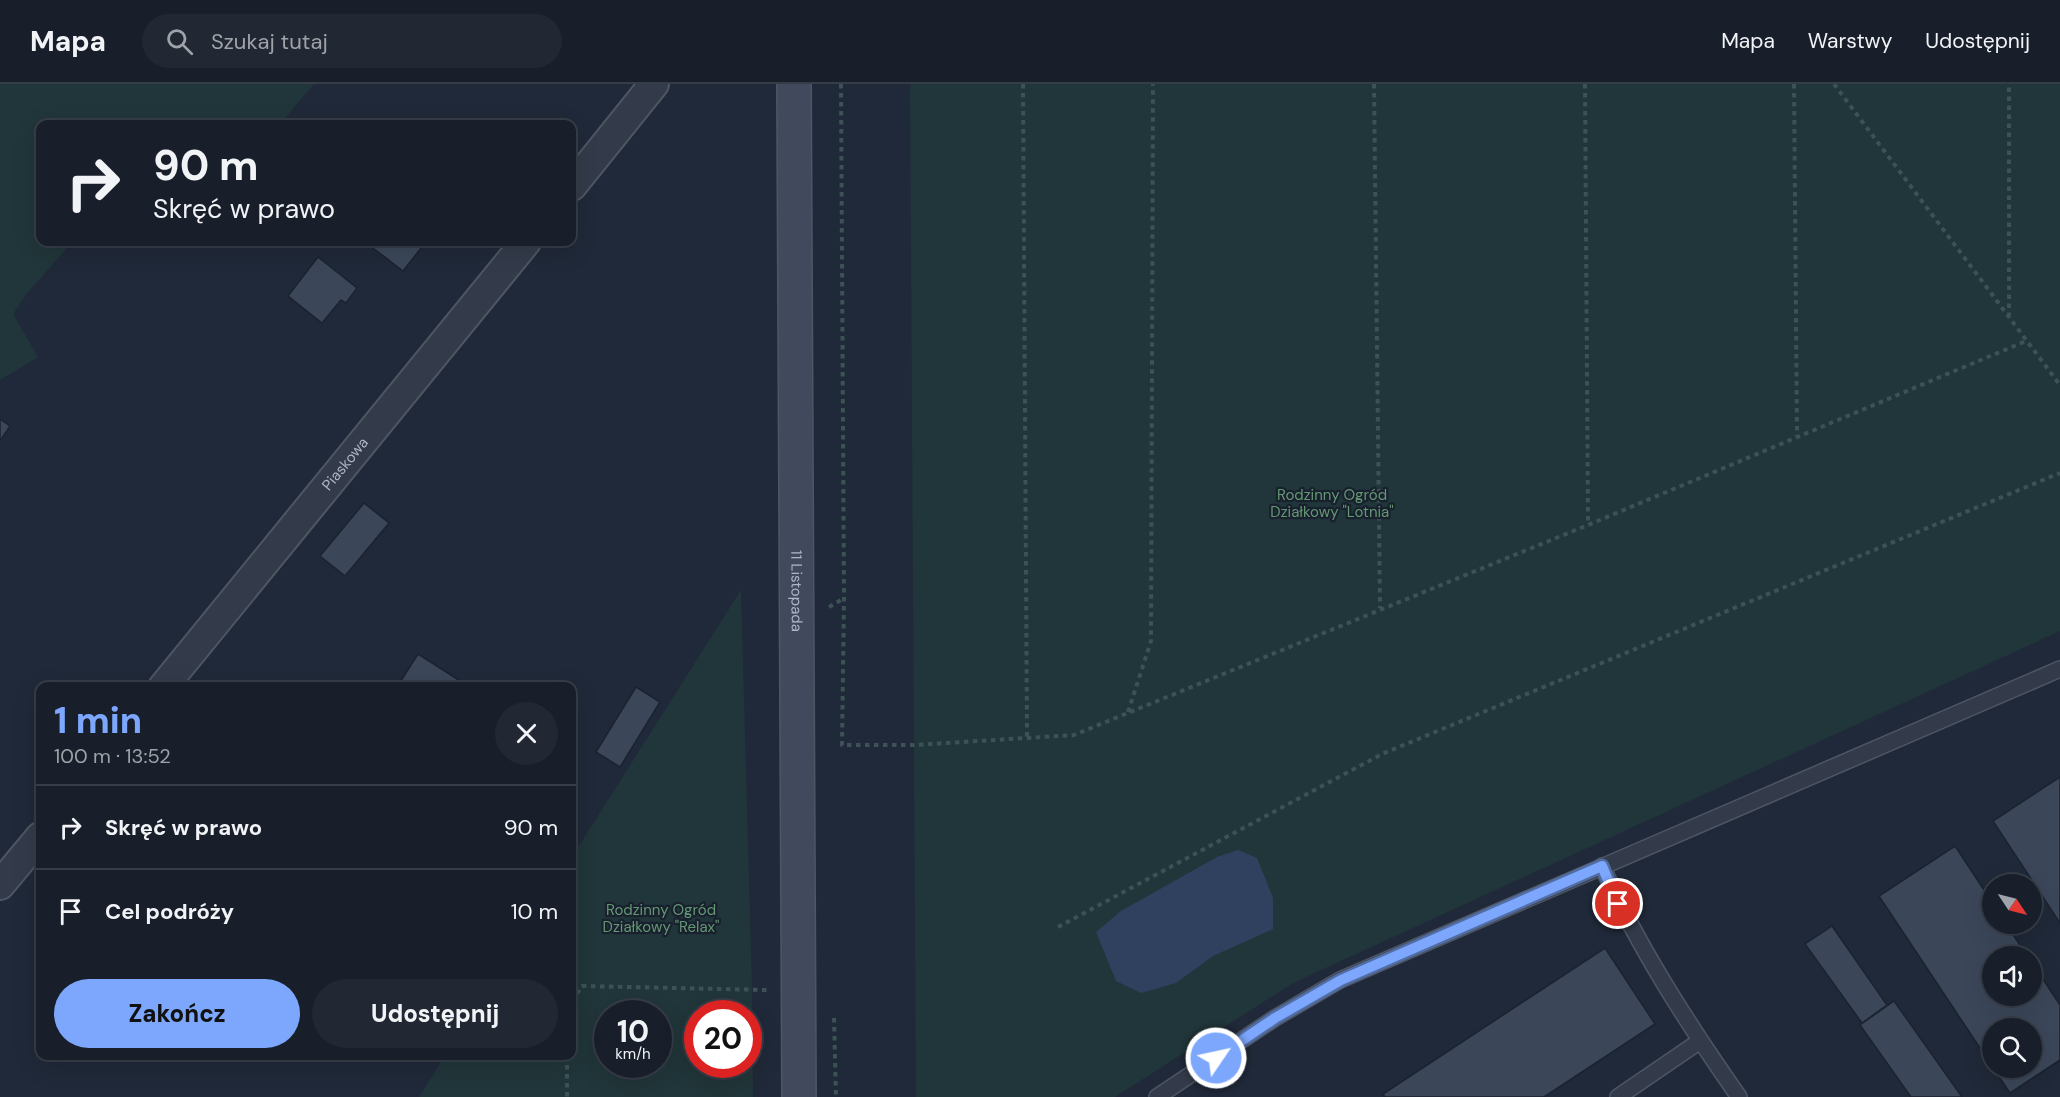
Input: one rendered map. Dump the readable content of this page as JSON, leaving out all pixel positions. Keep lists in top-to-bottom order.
{
  "streets": {
    "street": ["Piaskowa", "11 Listopada"]
  },
  "parks": ["Rodzinny Ogród Działkowy \"Lotnia\"", "Rodzinny Ogród Działkowy \"Relax\""],
  "north": "bottom right",
  "page": {
    "header": "Mapa",
    "search": "Szukaj tutaj",
    "nav": ["Mapa", "Warstwy", "Udostępnij"],
    "turn": ["90 m", "Skręć w prawo"],
    "heading": ["1 min", "100 m · 13:52"],
    "list": [
      {
        "name": "Skręć w prawo",
        "value": "90 m"
      },
      {
        "name": "Cel podróży",
        "value": "10 m"
      }
    ],
    "buttons": ["Zakończ", "Udostępnij"],
    "speed": "10 km/h",
    "limit": "20"
  }
}
